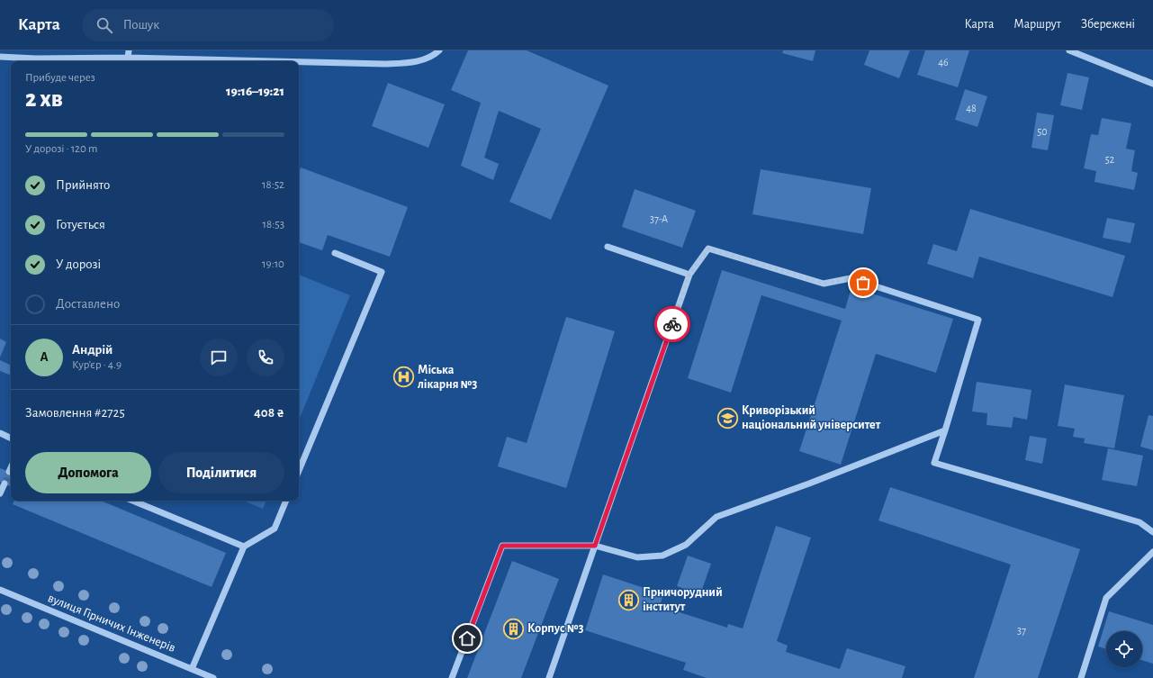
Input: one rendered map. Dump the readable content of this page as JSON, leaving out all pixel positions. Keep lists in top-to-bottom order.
{
  "streets": {
    "street": ["вулиця Гірничих Інженерів"]
  },
  "places": {
    "hospital": ["Міська лікарня №3"],
    "school or university": ["Криворізький національний університет"],
    "building": ["Гірничорудний інститут", "Корпус №3"]
  },
  "house_numbers": [
    "46",
    "48",
    "50",
    "52",
    "37-А",
    "37"
  ],
  "page": {
    "header": "Карта",
    "search": "Пошук",
    "nav": ["Карта", "Маршрут", "Збережені"],
    "heading": ["2 хв", "Прибуде через", "19:16–19:21"],
    "panel": [
      "Андрій",
      "Кур’єр · 4.9",
      "Замовлення #2725",
      "408 ₴"
    ],
    "bar": "У дорозі · 120 m",
    "list": [
      ["Прийнято", "18:52"],
      ["Готується", "18:53"],
      ["У дорозі", "19:10"],
      "Доставлено"
    ],
    "round": "А",
    "buttons": ["Допомога", "Поділитися"]
  }
}
